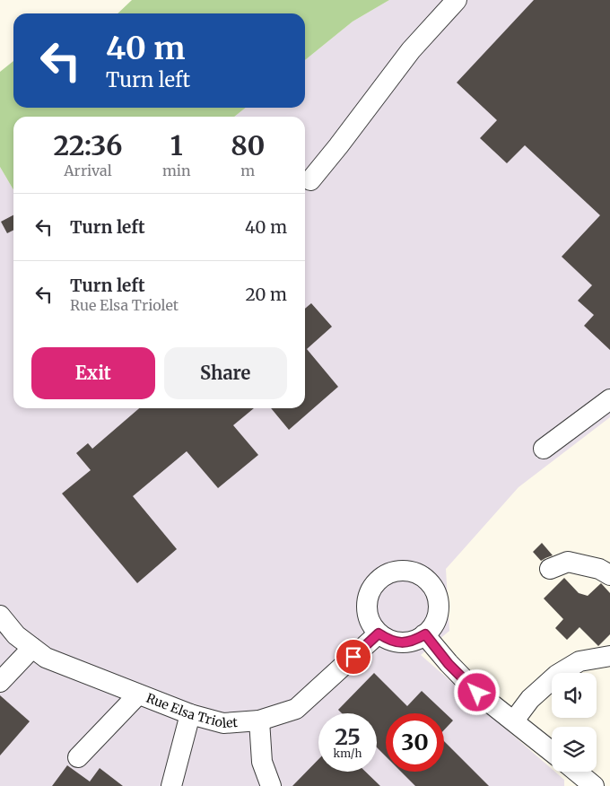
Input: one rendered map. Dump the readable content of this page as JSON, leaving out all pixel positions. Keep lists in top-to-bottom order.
{
  "streets": {
    "street": ["Rue Elsa Triolet"]
  },
  "page": {
    "turn": ["40 m", "Turn left"],
    "eta": [
      "22:36",
      "Arrival",
      "1",
      "min",
      "80",
      "m"
    ],
    "list": [
      {
        "name": "Turn left",
        "value": "40 m"
      },
      {
        "name": "Turn left",
        "note": "Rue Elsa Triolet",
        "value": "20 m"
      }
    ],
    "buttons": ["Exit", "Share"],
    "speed": "25 km/h",
    "limit": "30"
  }
}
